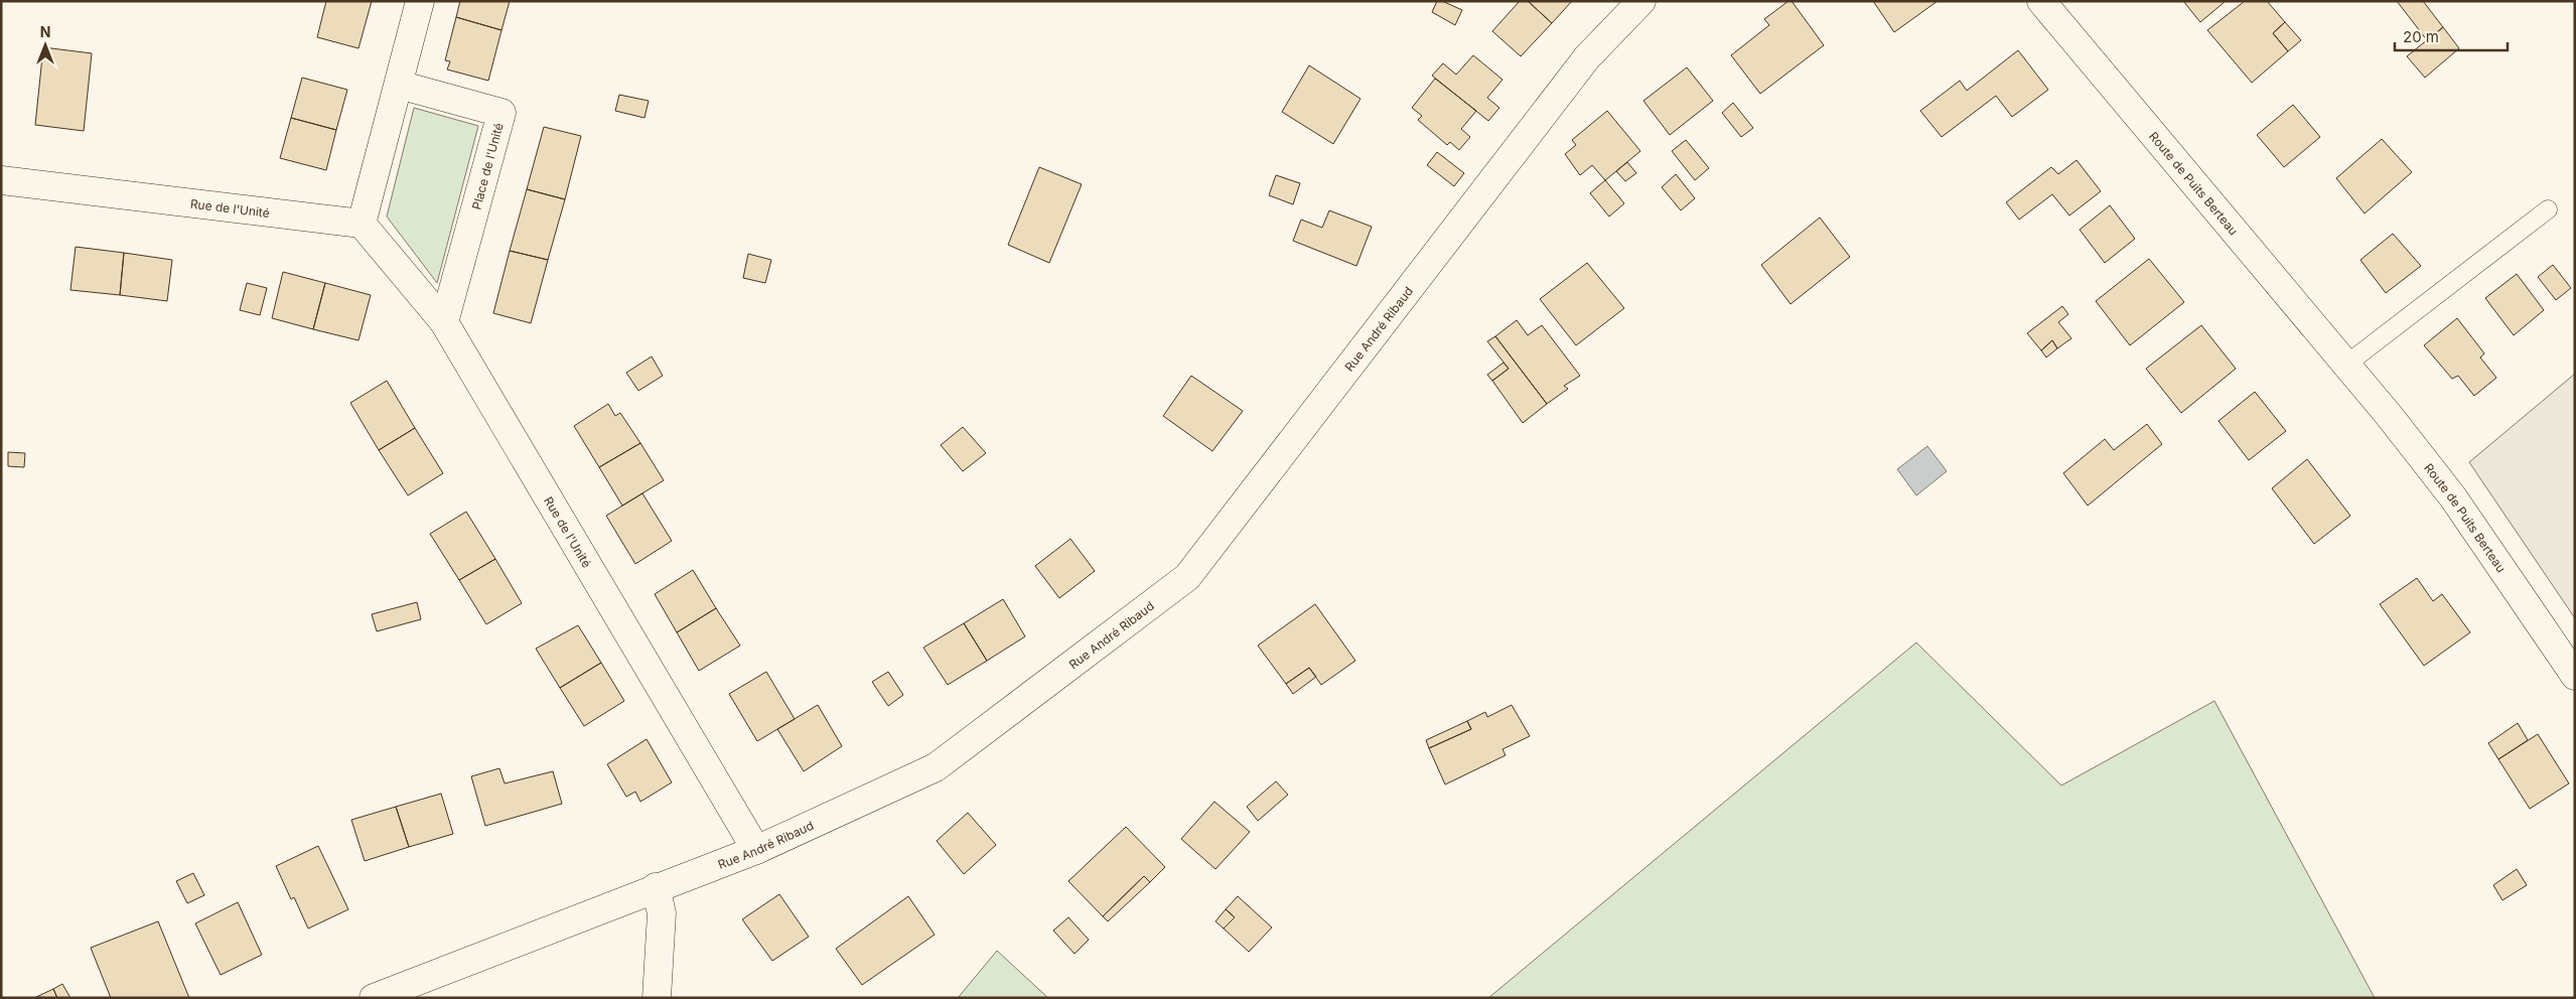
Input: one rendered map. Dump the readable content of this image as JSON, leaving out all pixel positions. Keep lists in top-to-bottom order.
{
  "streets": {
    "street": [
      "Place de l'Unité",
      "Route de Puits Berteau",
      "Rue de l'Unité",
      "Rue André Ribaud"
    ]
  },
  "crossings": [
    ["Place de l'Unité", "Rue de l'Unité"],
    ["Rue de l'Unité", "Rue André Ribaud"]
  ],
  "scale_bar": "20 m",
  "north": "top"
}
